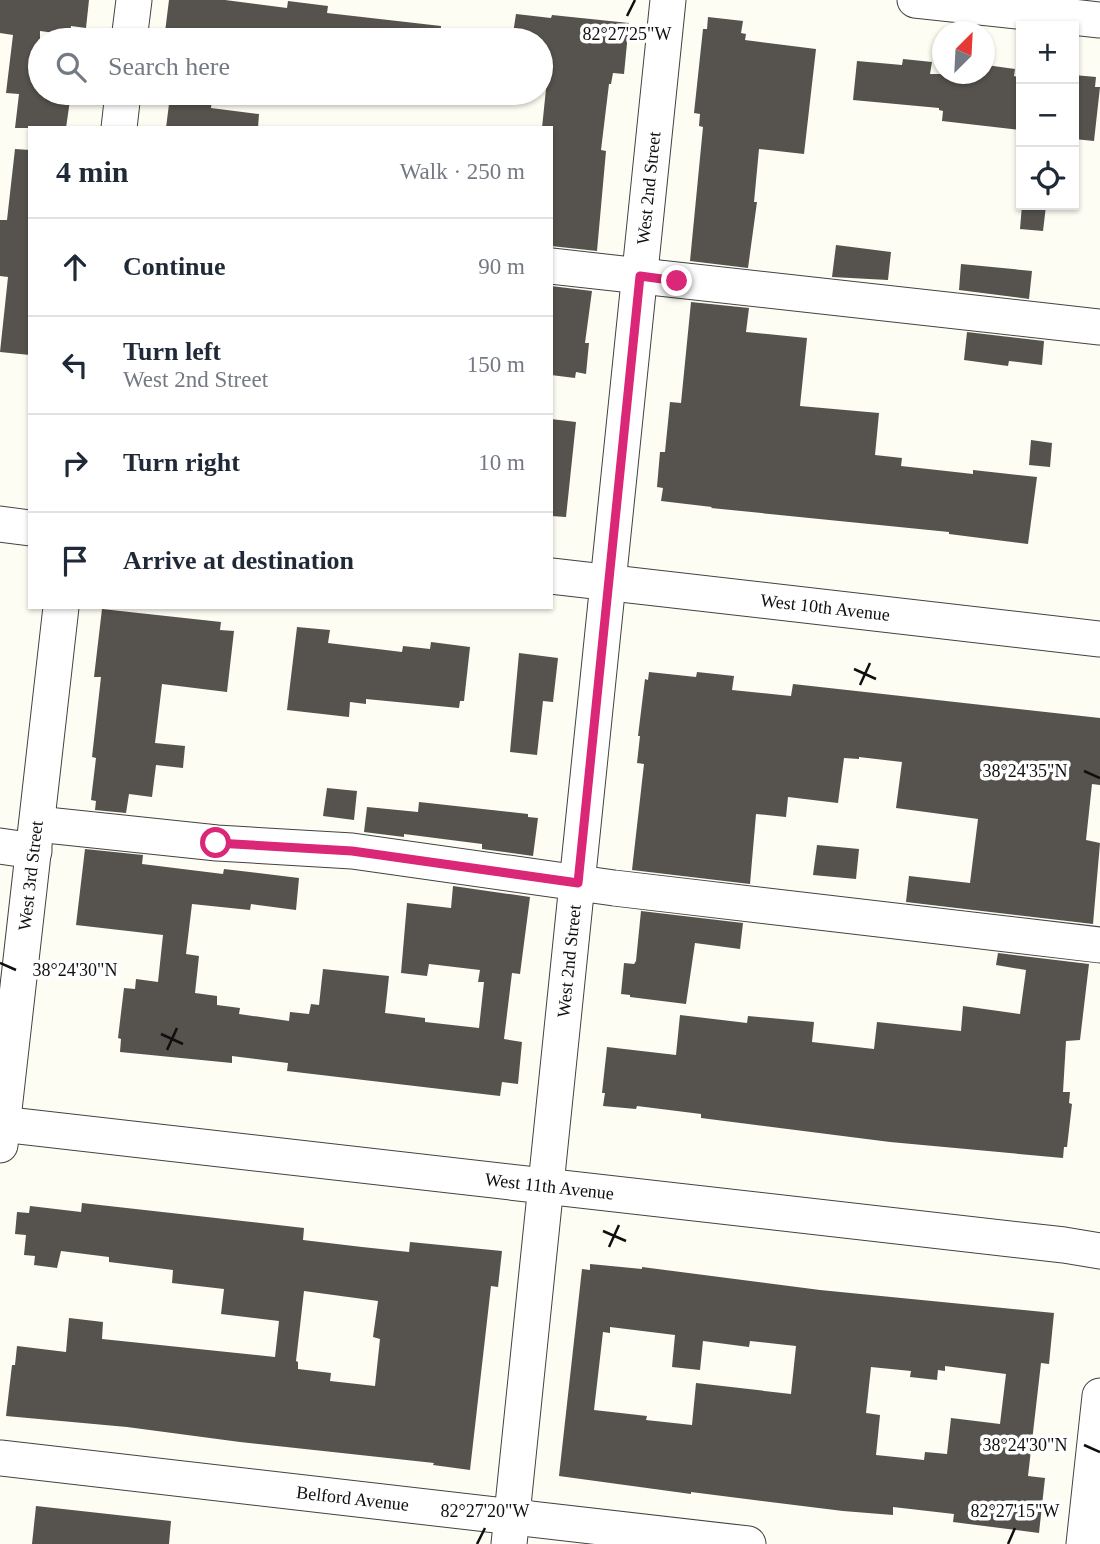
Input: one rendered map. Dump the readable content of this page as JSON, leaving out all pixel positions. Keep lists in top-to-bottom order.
{
  "streets": {
    "street": [
      "West 2nd Street",
      "West 10th Avenue",
      "West 3rd Street",
      "West 11th Avenue",
      "Belford Avenue"
    ]
  },
  "crossings": [
    ["West 2nd Street", "West 10th Avenue"],
    ["West 2nd Street", "West 11th Avenue"],
    ["West 2nd Street", "Belford Avenue"],
    ["West 3rd Street", "West 11th Avenue"]
  ],
  "north": "top right",
  "page": {
    "map_buttons": ["+", "−"],
    "search": "Search here",
    "heading": ["4 min", "Walk · 250 m"],
    "list": [
      ["Continue", "90 m"],
      ["Turn left", "West 2nd Street", "150 m"],
      ["Turn right", "10 m"],
      "Arrive at destination"
    ]
  },
  "coordinates": [
    "82°27'25\"W",
    "38°24'35\"N",
    "38°24'30\"N",
    "82°27'20\"W",
    "82°27'15\"W"
  ]
}
